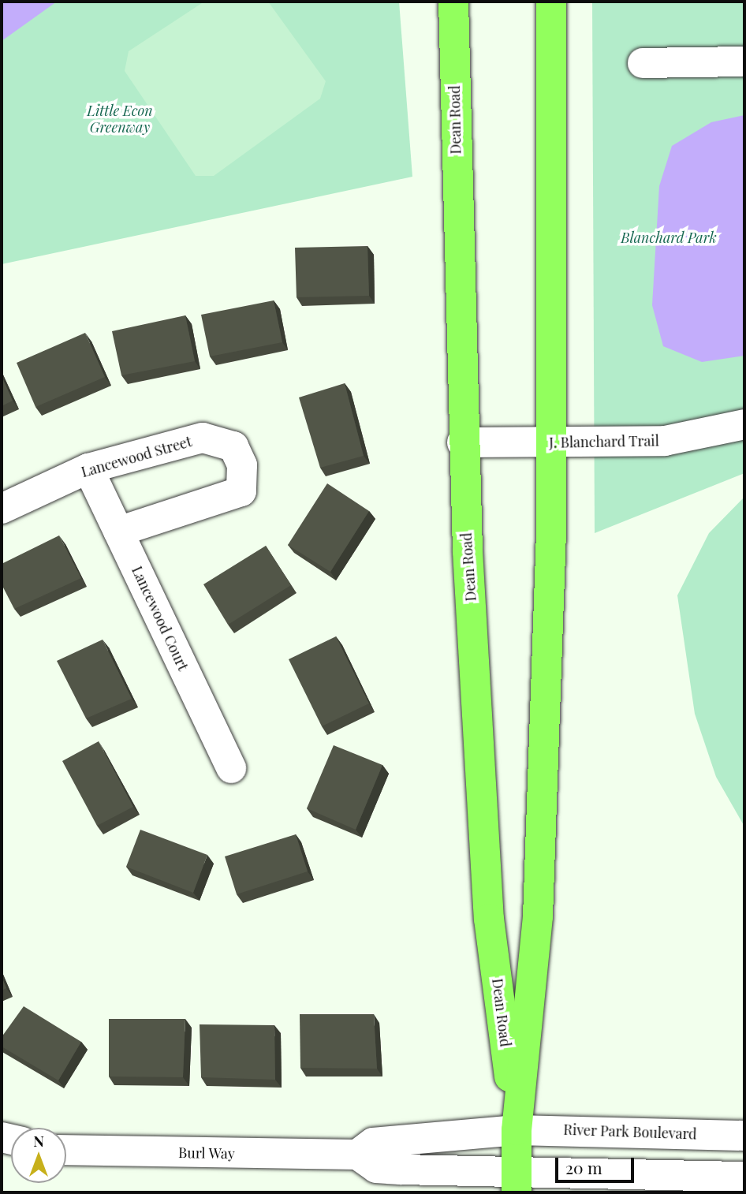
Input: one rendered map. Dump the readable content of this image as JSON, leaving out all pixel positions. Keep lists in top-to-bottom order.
{
  "streets": {
    "main road": ["Dean Road"],
    "street": [
      "J. Blanchard Trail",
      "Lancewood Street",
      "Lancewood Court",
      "River Park Boulevard",
      "Burl Way"
    ]
  },
  "crossings": [
    ["Dean Road", "J. Blanchard Trail"],
    ["Dean Road", "River Park Boulevard"],
    ["Dean Road", "Burl Way"],
    ["Lancewood Street", "Lancewood Court"],
    ["River Park Boulevard", "Burl Way"]
  ],
  "parks": ["Little Econ Greenway", "Blanchard Park"],
  "scale_bar": "20 m",
  "north": "top"
}
